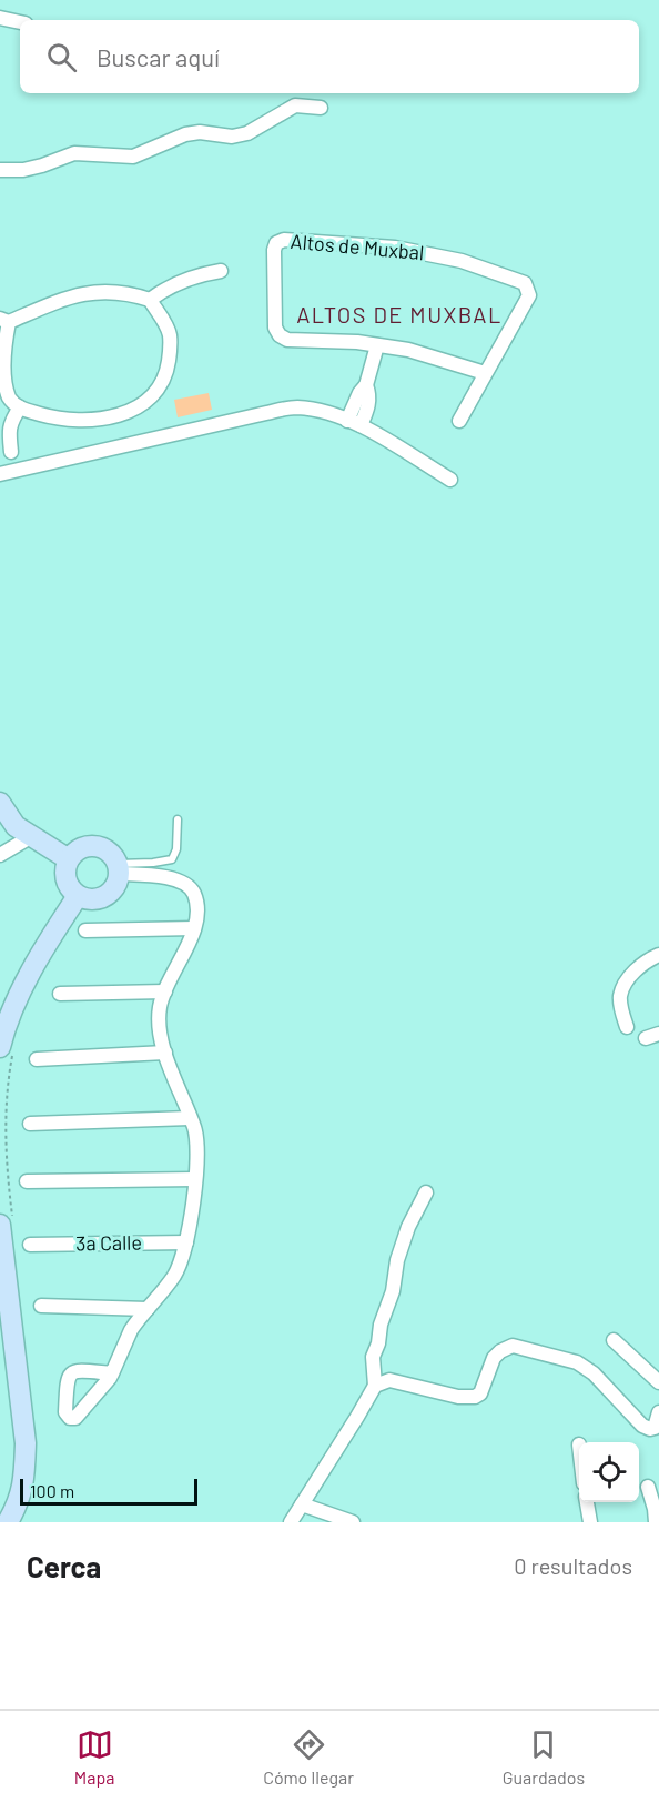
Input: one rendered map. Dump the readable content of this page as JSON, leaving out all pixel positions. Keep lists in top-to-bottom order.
{
  "streets": {
    "street": ["Altos de Muxbal", "3a Calle"]
  },
  "districts": ["ALTOS DE MUXBAL"],
  "scale_bar": "100 m",
  "page": {
    "search": "Buscar aquí",
    "scale": "100 m",
    "heading": ["Cerca", "0 resultados"],
    "nav": ["Mapa", "Cómo llegar", "Guardados"]
  }
}
